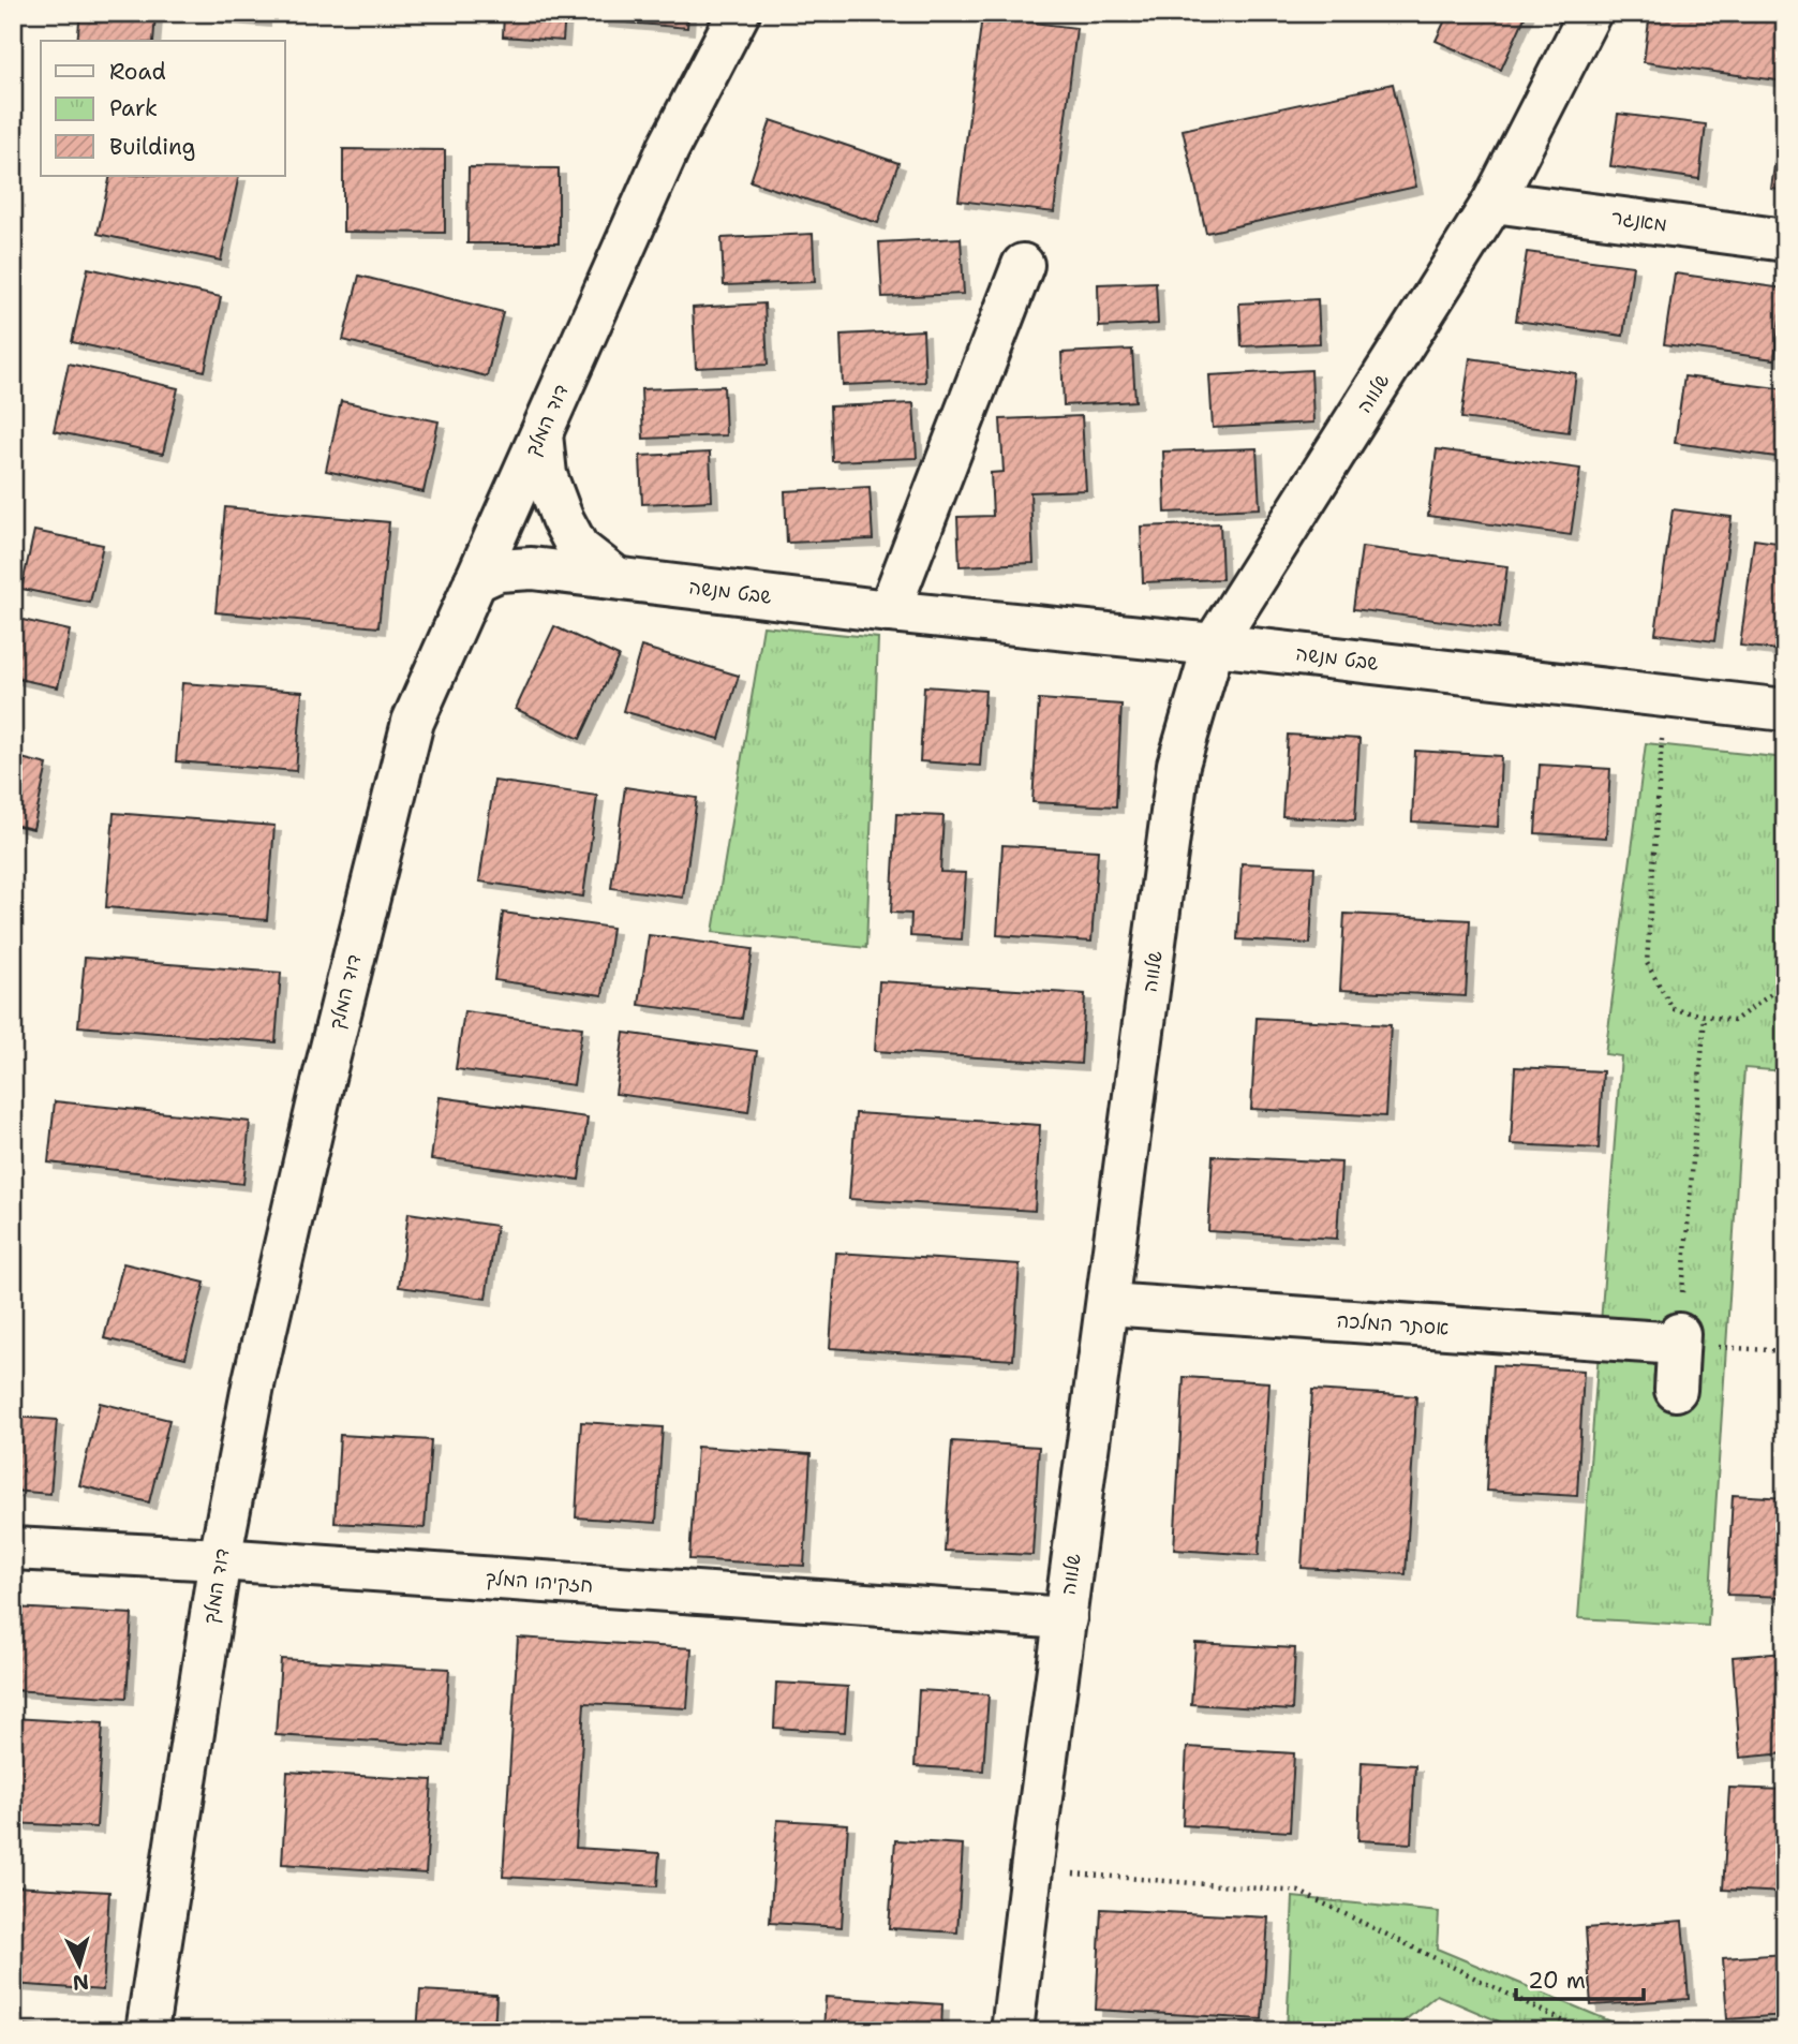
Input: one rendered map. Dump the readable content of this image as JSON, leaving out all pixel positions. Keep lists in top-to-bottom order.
{
  "streets": {
    "street": [
      "מאנגר",
      "שלווה",
      "דוד המלך",
      "שבט מנשה",
      "אסתר המלכה",
      "חזקיהו המלך"
    ]
  },
  "crossings": [
    ["מאנגר", "שלווה"],
    ["שלווה", "שבט מנשה"],
    ["שלווה", "אסתר המלכה"],
    ["שלווה", "חזקיהו המלך"],
    ["דוד המלך", "שבט מנשה"],
    ["דוד המלך", "חזקיהו המלך"]
  ],
  "legend": ["Road", "Park", "Building"],
  "scale_bar": "20 m",
  "north": "bottom"
}
